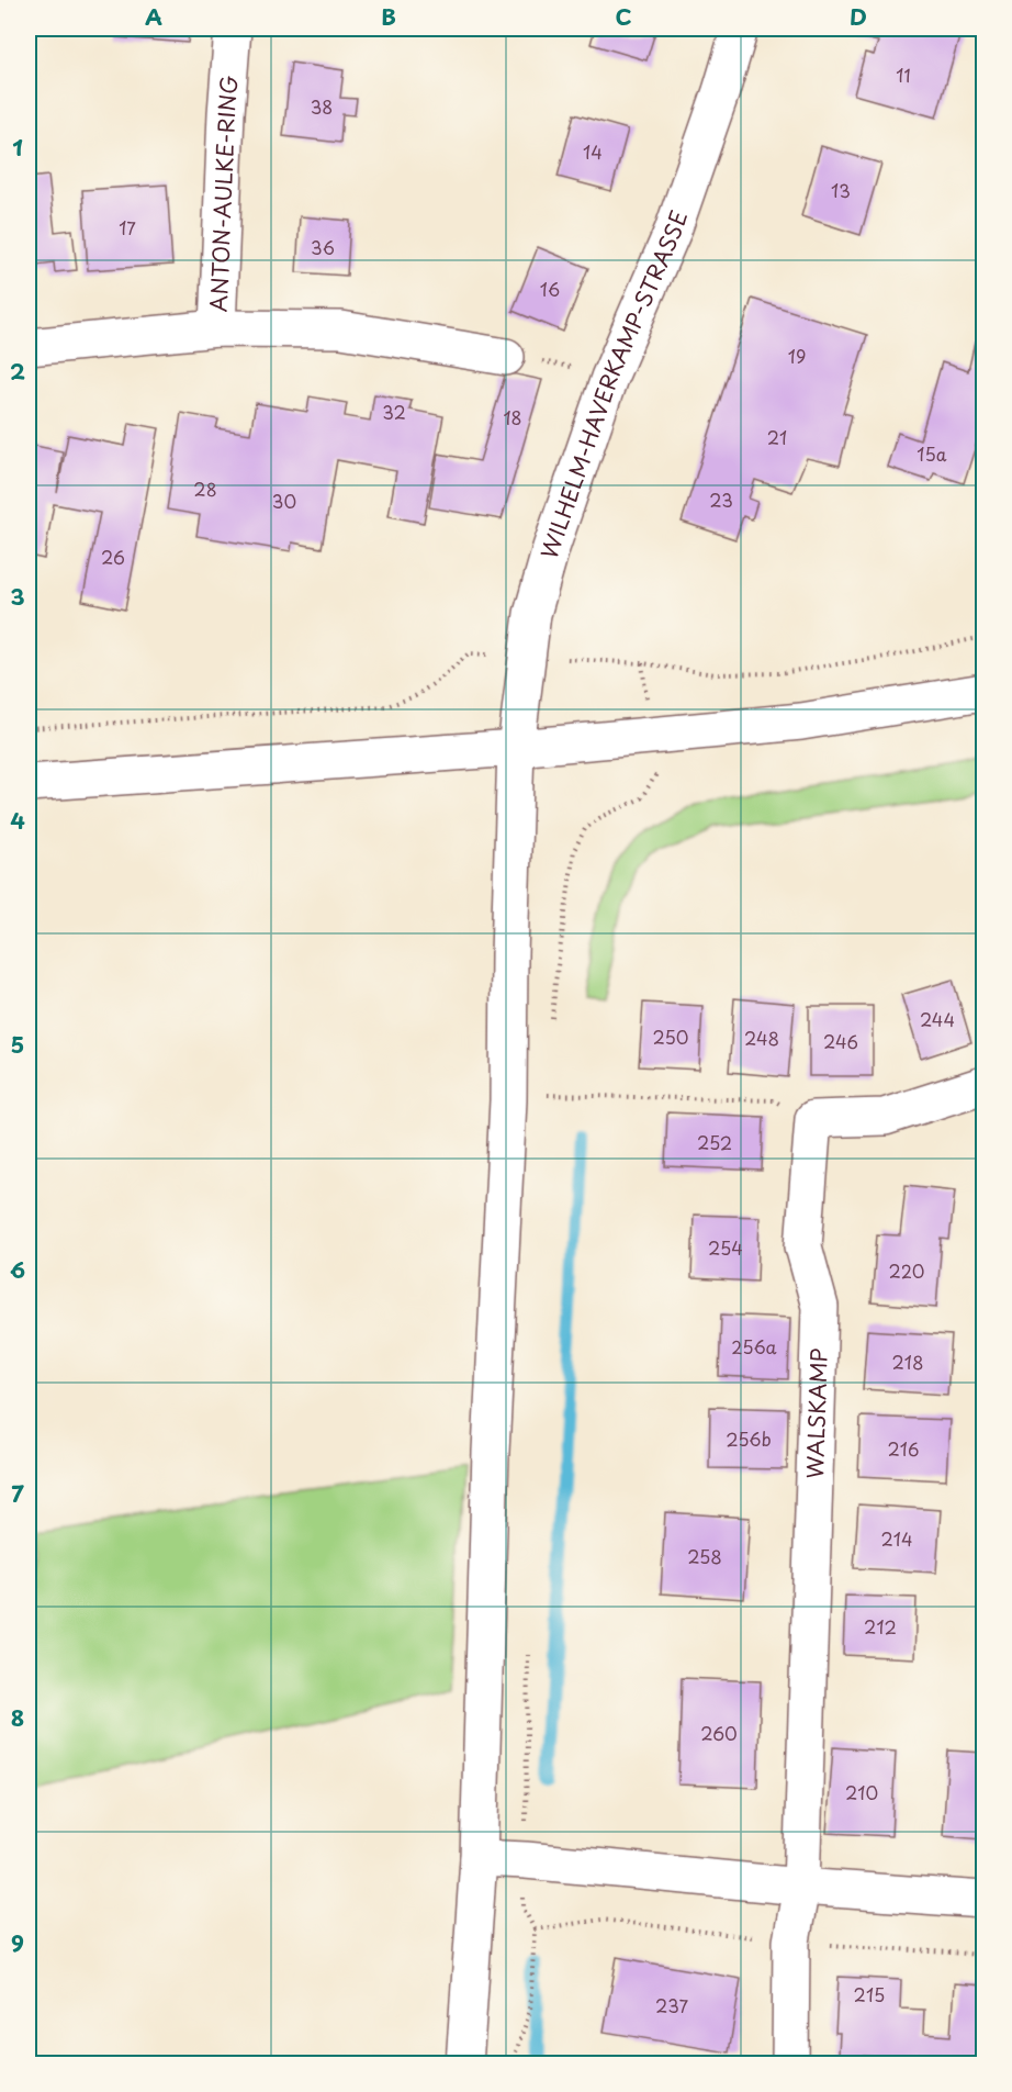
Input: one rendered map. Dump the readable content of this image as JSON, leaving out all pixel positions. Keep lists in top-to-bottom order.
{
  "streets": {
    "street": ["ANTON-AULKE-RING", "WILHELM-HAVERKAMP-STRASSE", "WALSKAMP"]
  },
  "house_numbers": [
    "11",
    "38",
    "14",
    "13",
    "17",
    "36",
    "16",
    "19",
    "32",
    "18",
    "21",
    "15a",
    "28",
    "23",
    "30",
    "26",
    "244",
    "250",
    "248",
    "246",
    "252",
    "254",
    "220",
    "256a",
    "218",
    "256b",
    "216",
    "214",
    "258",
    "212",
    "260",
    "210",
    "215",
    "237"
  ],
  "grid": {
    "columns": [
      "A",
      "B",
      "C",
      "D"
    ],
    "rows": [
      "1",
      "2",
      "3",
      "4",
      "5",
      "6",
      "7",
      "8",
      "9"
    ]
  }
}
